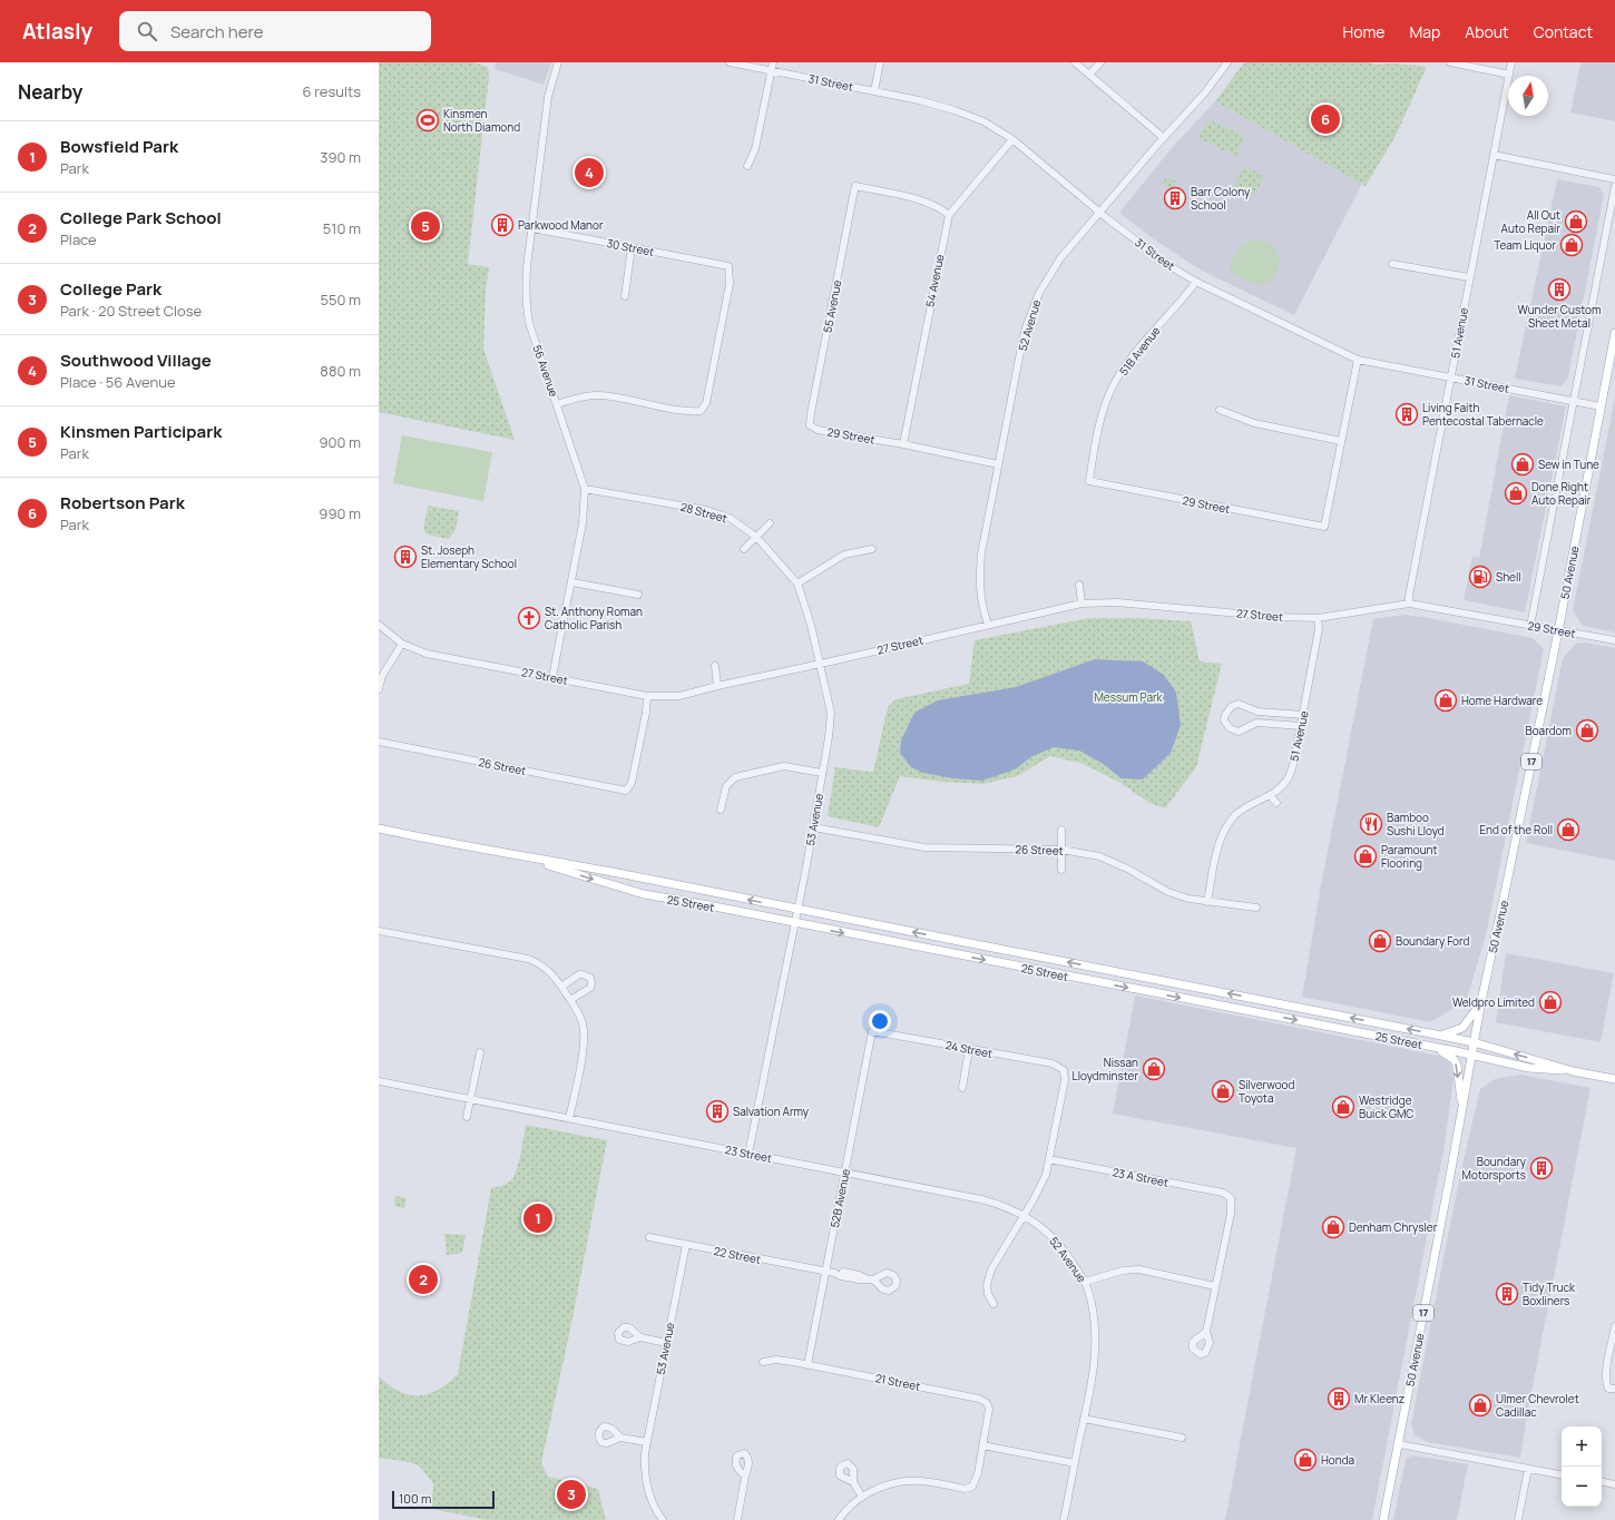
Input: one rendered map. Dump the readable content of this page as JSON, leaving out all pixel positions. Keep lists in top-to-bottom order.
{
  "streets": {
    "main road": ["50 Avenue", "17", "25 Street"],
    "street": [
      "31 Street",
      "30 Street",
      "54 Avenue",
      "55 Avenue",
      "52 Avenue",
      "51 Avenue",
      "51B Avenue",
      "56 Avenue",
      "29 Street",
      "28 Street",
      "27 Street",
      "26 Street",
      "53 Avenue",
      "24 Street",
      "23 Street",
      "23 A Street",
      "52B Avenue",
      "22 Street",
      "21 Street"
    ]
  },
  "crossings": [
    ["31 Street", "54 Avenue"],
    ["31 Street", "52 Avenue"],
    ["31 Street", "51 Avenue"],
    ["31 Street", "51B Avenue"],
    ["31 Street", "50 Avenue"],
    ["30 Street", "56 Avenue"],
    ["54 Avenue", "55 Avenue"],
    ["54 Avenue", "29 Street"],
    ["55 Avenue", "29 Street"],
    ["52 Avenue", "29 Street"],
    ["52 Avenue", "27 Street"],
    ["52 Avenue", "23 Street"],
    ["51 Avenue", "29 Street"],
    ["51 Avenue", "27 Street"],
    ["51 Avenue", "26 Street"],
    ["51B Avenue", "29 Street"],
    ["56 Avenue", "28 Street"],
    ["56 Avenue", "27 Street"],
    ["29 Street", "50 Avenue"],
    ["29 Street", "27 Street"],
    ["28 Street", "53 Avenue"],
    ["50 Avenue", "25 Street"],
    ["27 Street", "26 Street"],
    ["27 Street", "53 Avenue"],
    ["26 Street", "53 Avenue"],
    ["53 Avenue", "25 Street"],
    ["53 Avenue", "23 Street"],
    ["53 Avenue", "22 Street"],
    ["24 Street", "23 A Street"],
    ["24 Street", "52B Avenue"],
    ["23 Street", "52B Avenue"],
    ["52B Avenue", "22 Street"],
    ["52B Avenue", "21 Street"]
  ],
  "parks": ["Messum Park"],
  "places": {
    "sports": ["Kinsmen North Diamond"],
    "building": [
      "Barr Colony School",
      "Parkwood Manor",
      "Wunder Custom Sheet Metal",
      "Living Faith Pentecostal Tabernacle",
      "St. Joseph Elementary School",
      "Salvation Army",
      "Boundary Motorsports",
      "Tidy Truck Boxliners",
      "Mr Kleenz"
    ],
    "shop": [
      "All Out Auto Repair",
      "Team Liquor",
      "Sew in Tune",
      "Done Right Auto Repair",
      "Home Hardware",
      "Boardom",
      "End of the Roll",
      "Paramount Flooring",
      "Boundary Ford",
      "Weldpro Limited",
      "Nissan Lloydminster",
      "Silverwood Toyota",
      "Westridge Buick GMC",
      "Denham Chrysler",
      "Ulmer Chevrolet Cadillac",
      "Honda"
    ],
    "fuel station": ["Shell"],
    "church": ["St. Anthony Roman Catholic Parish"],
    "restaurant": ["Bamboo Sushi Lloyd"]
  },
  "scale_bar": "100 m",
  "north": "top",
  "page": {
    "header": "Atlasly",
    "search": "Search here",
    "nav": [
      "Home",
      "Map",
      "About",
      "Contact"
    ],
    "heading": ["Nearby", "6 results"],
    "pins": [
      "6",
      "4",
      "5",
      "1",
      "2",
      "3"
    ],
    "list": [
      {
        "mark": "1",
        "name": "Bowsfield Park",
        "note": "Park",
        "value": "390 m"
      },
      {
        "mark": "2",
        "name": "College Park School",
        "note": "Place",
        "value": "510 m"
      },
      {
        "mark": "3",
        "name": "College Park",
        "note": "Park · 20 Street Close",
        "value": "550 m"
      },
      {
        "mark": "4",
        "name": "Southwood Village",
        "note": "Place · 56 Avenue",
        "value": "880 m"
      },
      {
        "mark": "5",
        "name": "Kinsmen Participark",
        "note": "Park",
        "value": "900 m"
      },
      {
        "mark": "6",
        "name": "Robertson Park",
        "note": "Park",
        "value": "990 m"
      }
    ],
    "map_buttons": ["+", "−"],
    "scale": "100 m"
  }
}
